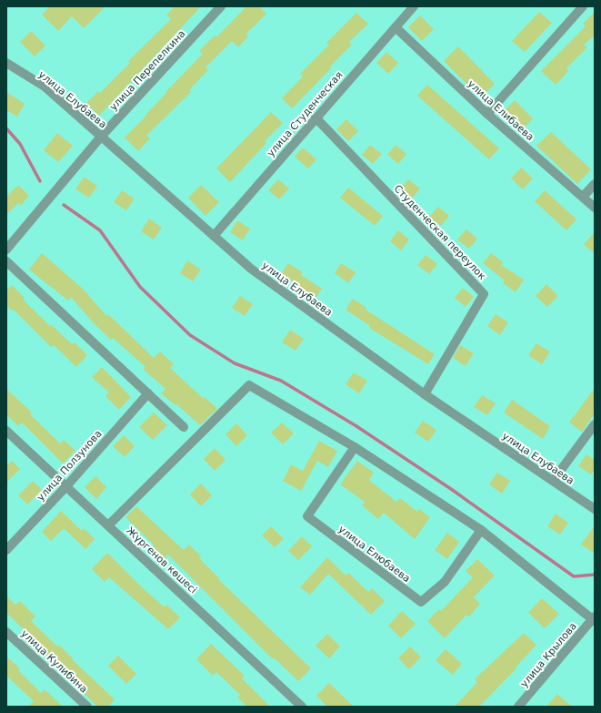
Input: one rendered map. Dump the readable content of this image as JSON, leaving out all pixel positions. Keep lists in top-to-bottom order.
{
  "streets": {
    "street": [
      "улица Перепелкина",
      "улица Елубаева",
      "улица Елибаева",
      "улица Студенческая",
      "Студенческая переулок",
      "улица Ползунова",
      "улица Елюбаева",
      "Жүргенов көшесі",
      "улица Крылова",
      "улица Кулибина"
    ]
  },
  "crossings": [
    ["улица Перепелкина", "улица Елубаева"],
    ["улица Елубаева", "улица Студенческая"],
    ["улица Елубаева", "Студенческая переулок"],
    ["улица Елибаева", "улица Студенческая"],
    ["улица Студенческая", "Студенческая переулок"],
    ["улица Ползунова", "Жүргенов көшесі"]
  ]
}
